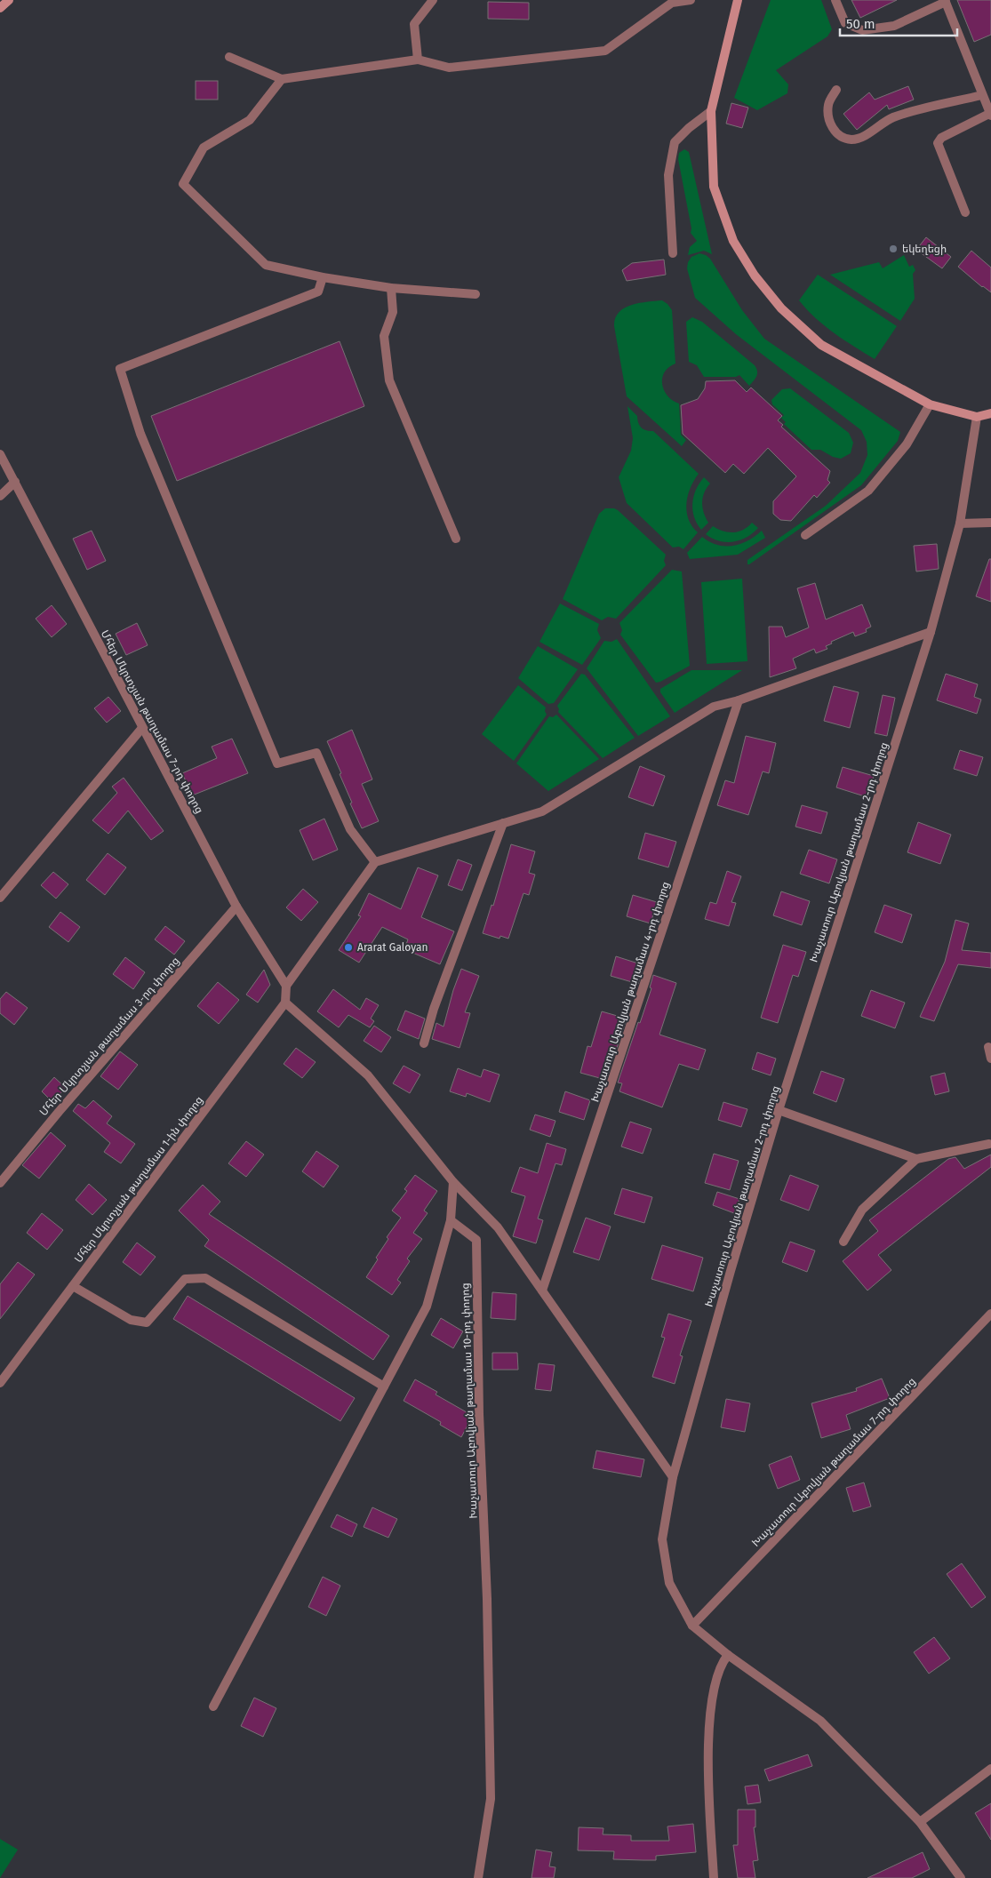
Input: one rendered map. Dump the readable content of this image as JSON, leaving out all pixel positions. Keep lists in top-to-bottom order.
{
  "streets": {
    "street": [
      "Մհեր Մկրտչյան թաղամաս 7-րդ փողոց",
      "Խաչատուր Աբովյան թաղամաս 2-րդ փողոց",
      "Խաչատուր Աբովյան թաղամաս 4-րդ փողոց",
      "Մհեր Մկրտչյան թաղամաս 3-րդ փողոց",
      "Մհեր Մկրտչյան թաղամաս 1-ին փողոց",
      "Խաչատուր Աբովյան թաղամաս 10-րդ փողոց",
      "Խաչատուր Աբովյան թաղամաս 7-րդ փողոց"
    ]
  },
  "crossings": [
    ["Մհեր Մկրտչյան թաղամաս 7-րդ փողոց", "Մհեր Մկրտչյան թաղամաս 3-րդ փողոց"],
    ["Խաչատուր Աբովյան թաղամաս 2-րդ փողոց", "Խաչատուր Աբովյան թաղամաս 7-րդ փողոց"]
  ],
  "places": ["եկեղեցի", "Ararat Galoyan"],
  "scale_bar": "50 m"
}
